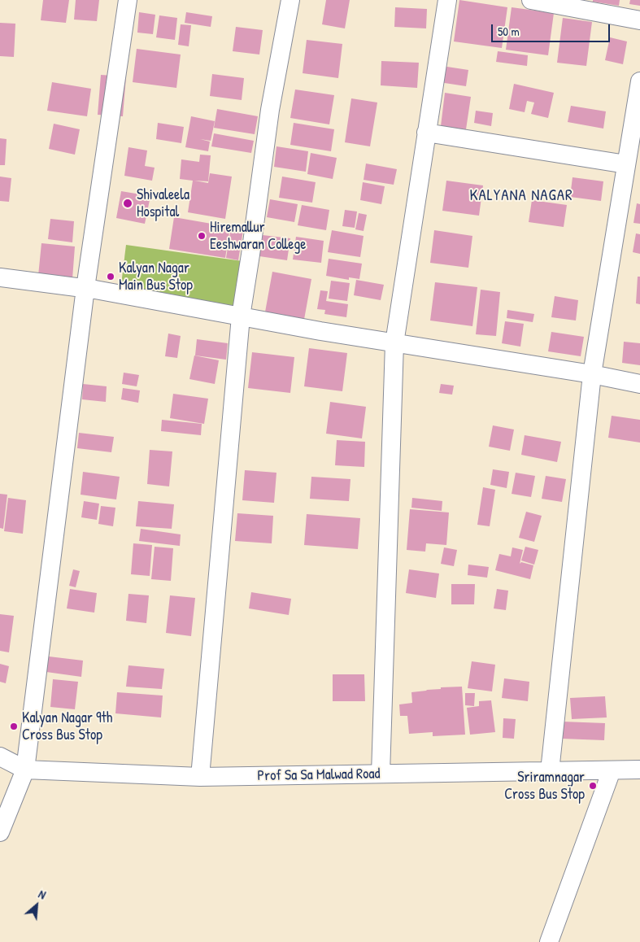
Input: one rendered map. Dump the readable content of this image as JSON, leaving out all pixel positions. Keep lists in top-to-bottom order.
{
  "streets": {
    "street": ["Prof Sa Sa Malwad Road"]
  },
  "districts": ["KALYANA NAGAR"],
  "places": [
    "Shivaleela Hospital",
    "Hiremallur Eeshwaran College",
    "Kalyan Nagar Main Bus Stop",
    "Kalyan Nagar 9th Cross Bus Stop",
    "Sriramnagar Cross Bus Stop"
  ],
  "scale_bar": "50 m",
  "north": "top right"
}
